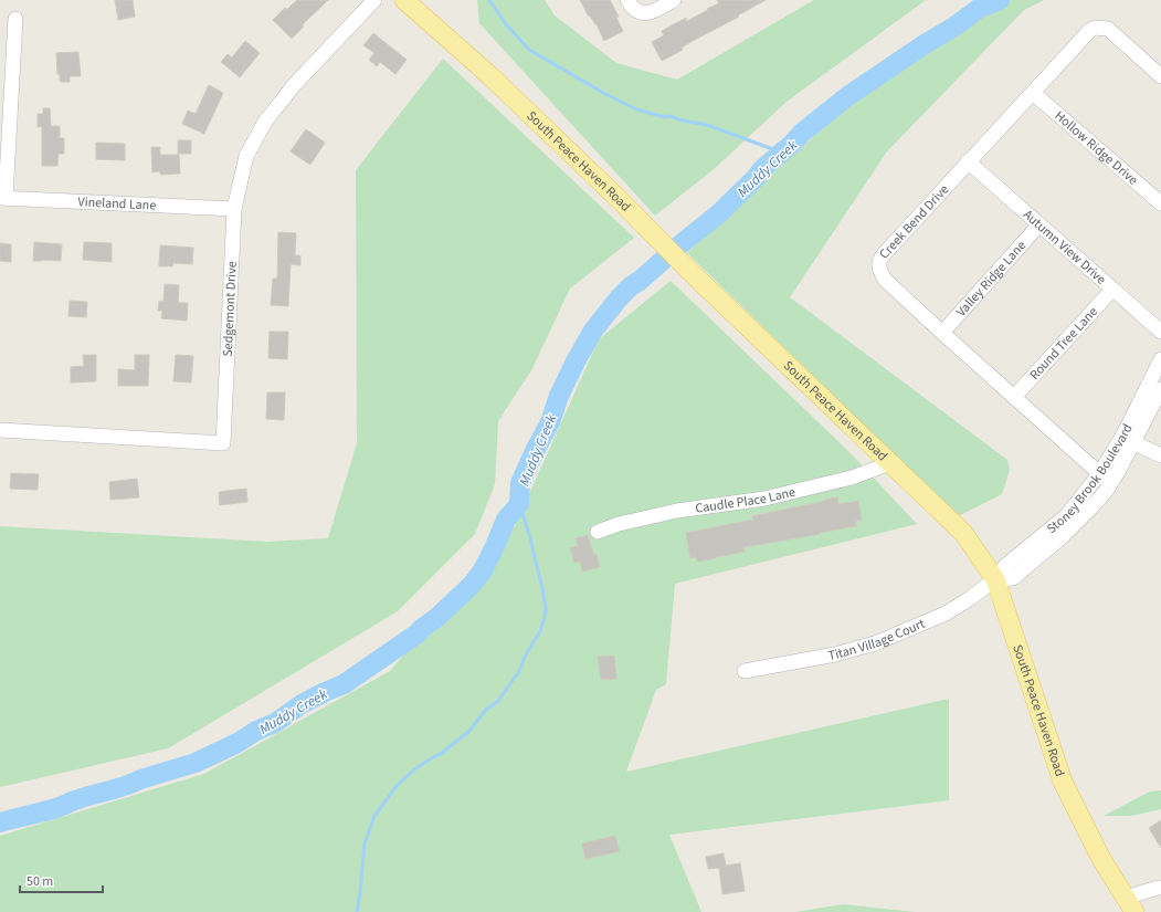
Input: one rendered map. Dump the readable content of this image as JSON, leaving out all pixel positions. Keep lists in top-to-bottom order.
{
  "streets": {
    "main road": ["South Peace Haven Road"],
    "street": [
      "Hollow Ridge Drive",
      "Vineland Lane",
      "Creek Bend Drive",
      "Autumn View Drive",
      "Valley Ridge Lane",
      "Sedgemont Drive",
      "Round Tree Lane",
      "Stoney Brook Boulevard",
      "Caudle Place Lane",
      "Titan Village Court"
    ]
  },
  "crossings": [
    ["Hollow Ridge Drive", "Creek Bend Drive"],
    ["South Peace Haven Road", "Stoney Brook Boulevard"],
    ["South Peace Haven Road", "Caudle Place Lane"],
    ["South Peace Haven Road", "Titan Village Court"],
    ["Vineland Lane", "Sedgemont Drive"],
    ["Creek Bend Drive", "Autumn View Drive"],
    ["Creek Bend Drive", "Valley Ridge Lane"],
    ["Creek Bend Drive", "Round Tree Lane"],
    ["Creek Bend Drive", "Stoney Brook Boulevard"],
    ["Autumn View Drive", "Valley Ridge Lane"],
    ["Autumn View Drive", "Round Tree Lane"],
    ["Stoney Brook Boulevard", "Titan Village Court"]
  ],
  "water": ["Muddy Creek"],
  "scale_bar": "50 m"
}
